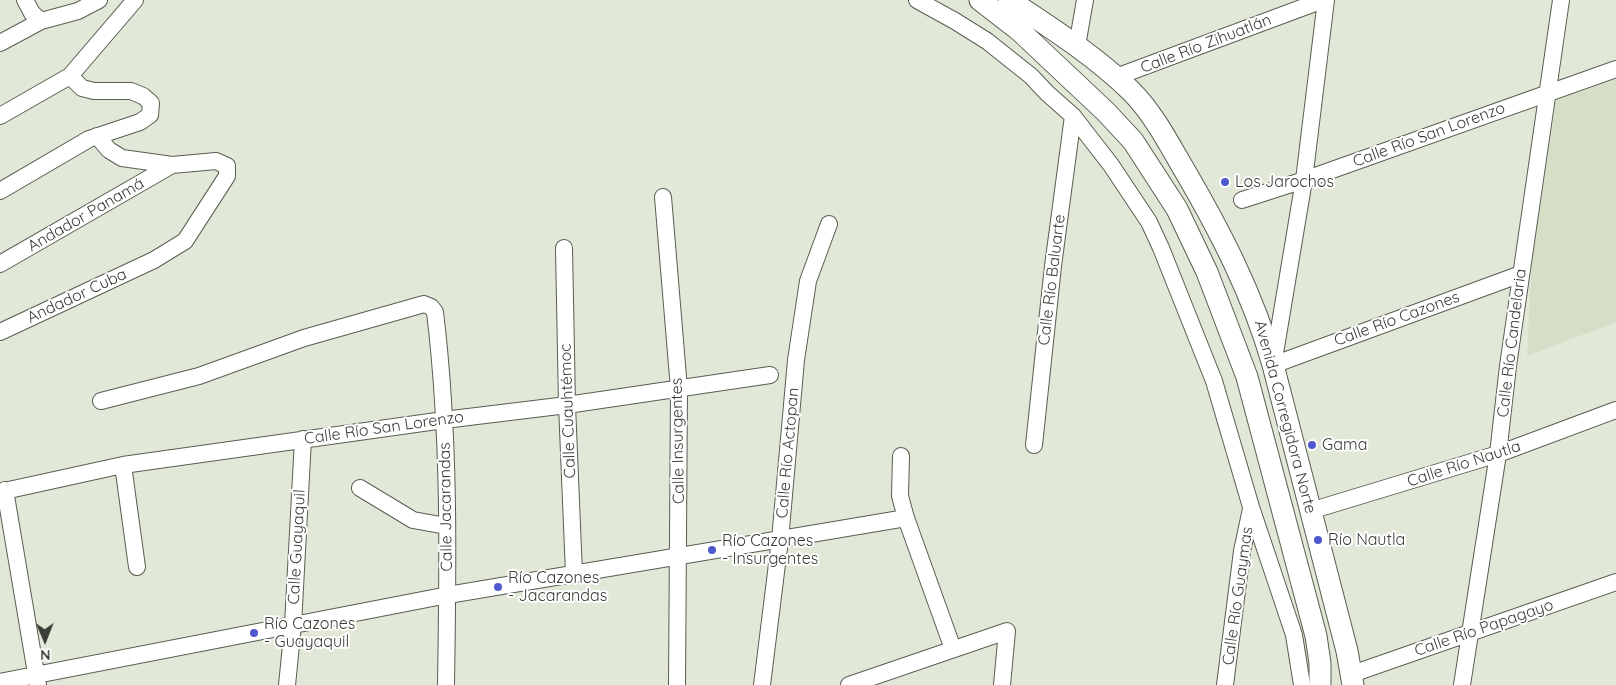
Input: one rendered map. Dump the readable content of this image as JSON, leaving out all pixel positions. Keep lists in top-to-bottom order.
{
  "streets": {
    "main road": ["Avenida Corregidora Norte"],
    "street": [
      "Calle Río Zihuatlán",
      "Calle Río San Lorenzo",
      "Andador Panamá",
      "Calle Río Baluarte",
      "Andador Cuba",
      "Calle Río Cazones",
      "Calle Río Candelaria",
      "Calle Cuauhtémoc",
      "Calle Insurgentes",
      "Calle Río Actopan",
      "Calle Río Nautla",
      "Calle Jacarandas",
      "Calle Guayaquil",
      "Calle Río Guaymas",
      "Calle Río Papagayo"
    ]
  },
  "crossings": [
    ["Calle Río Zihuatlán", "Avenida Corregidora Norte"],
    ["Calle Río San Lorenzo", "Calle Río Candelaria"],
    ["Calle Río San Lorenzo", "Calle Cuauhtémoc"],
    ["Calle Río San Lorenzo", "Calle Insurgentes"],
    ["Calle Río San Lorenzo", "Calle Jacarandas"],
    ["Calle Río San Lorenzo", "Calle Guayaquil"],
    ["Andador Panamá", "Andador Cuba"],
    ["Calle Río Cazones", "Calle Río Candelaria"],
    ["Calle Río Cazones", "Avenida Corregidora Norte"],
    ["Calle Río Candelaria", "Calle Río Nautla"],
    ["Calle Río Candelaria", "Calle Río Papagayo"],
    ["Avenida Corregidora Norte", "Calle Río Nautla"],
    ["Avenida Corregidora Norte", "Calle Río Papagayo"]
  ],
  "places": [
    "Los Jarochos",
    "Gama",
    "Río Nautla",
    "Río Cazones - Insurgentes",
    "Río Cazones - Jacarandas",
    "Río Cazones - Guayaquil"
  ],
  "north": "bottom"
}
